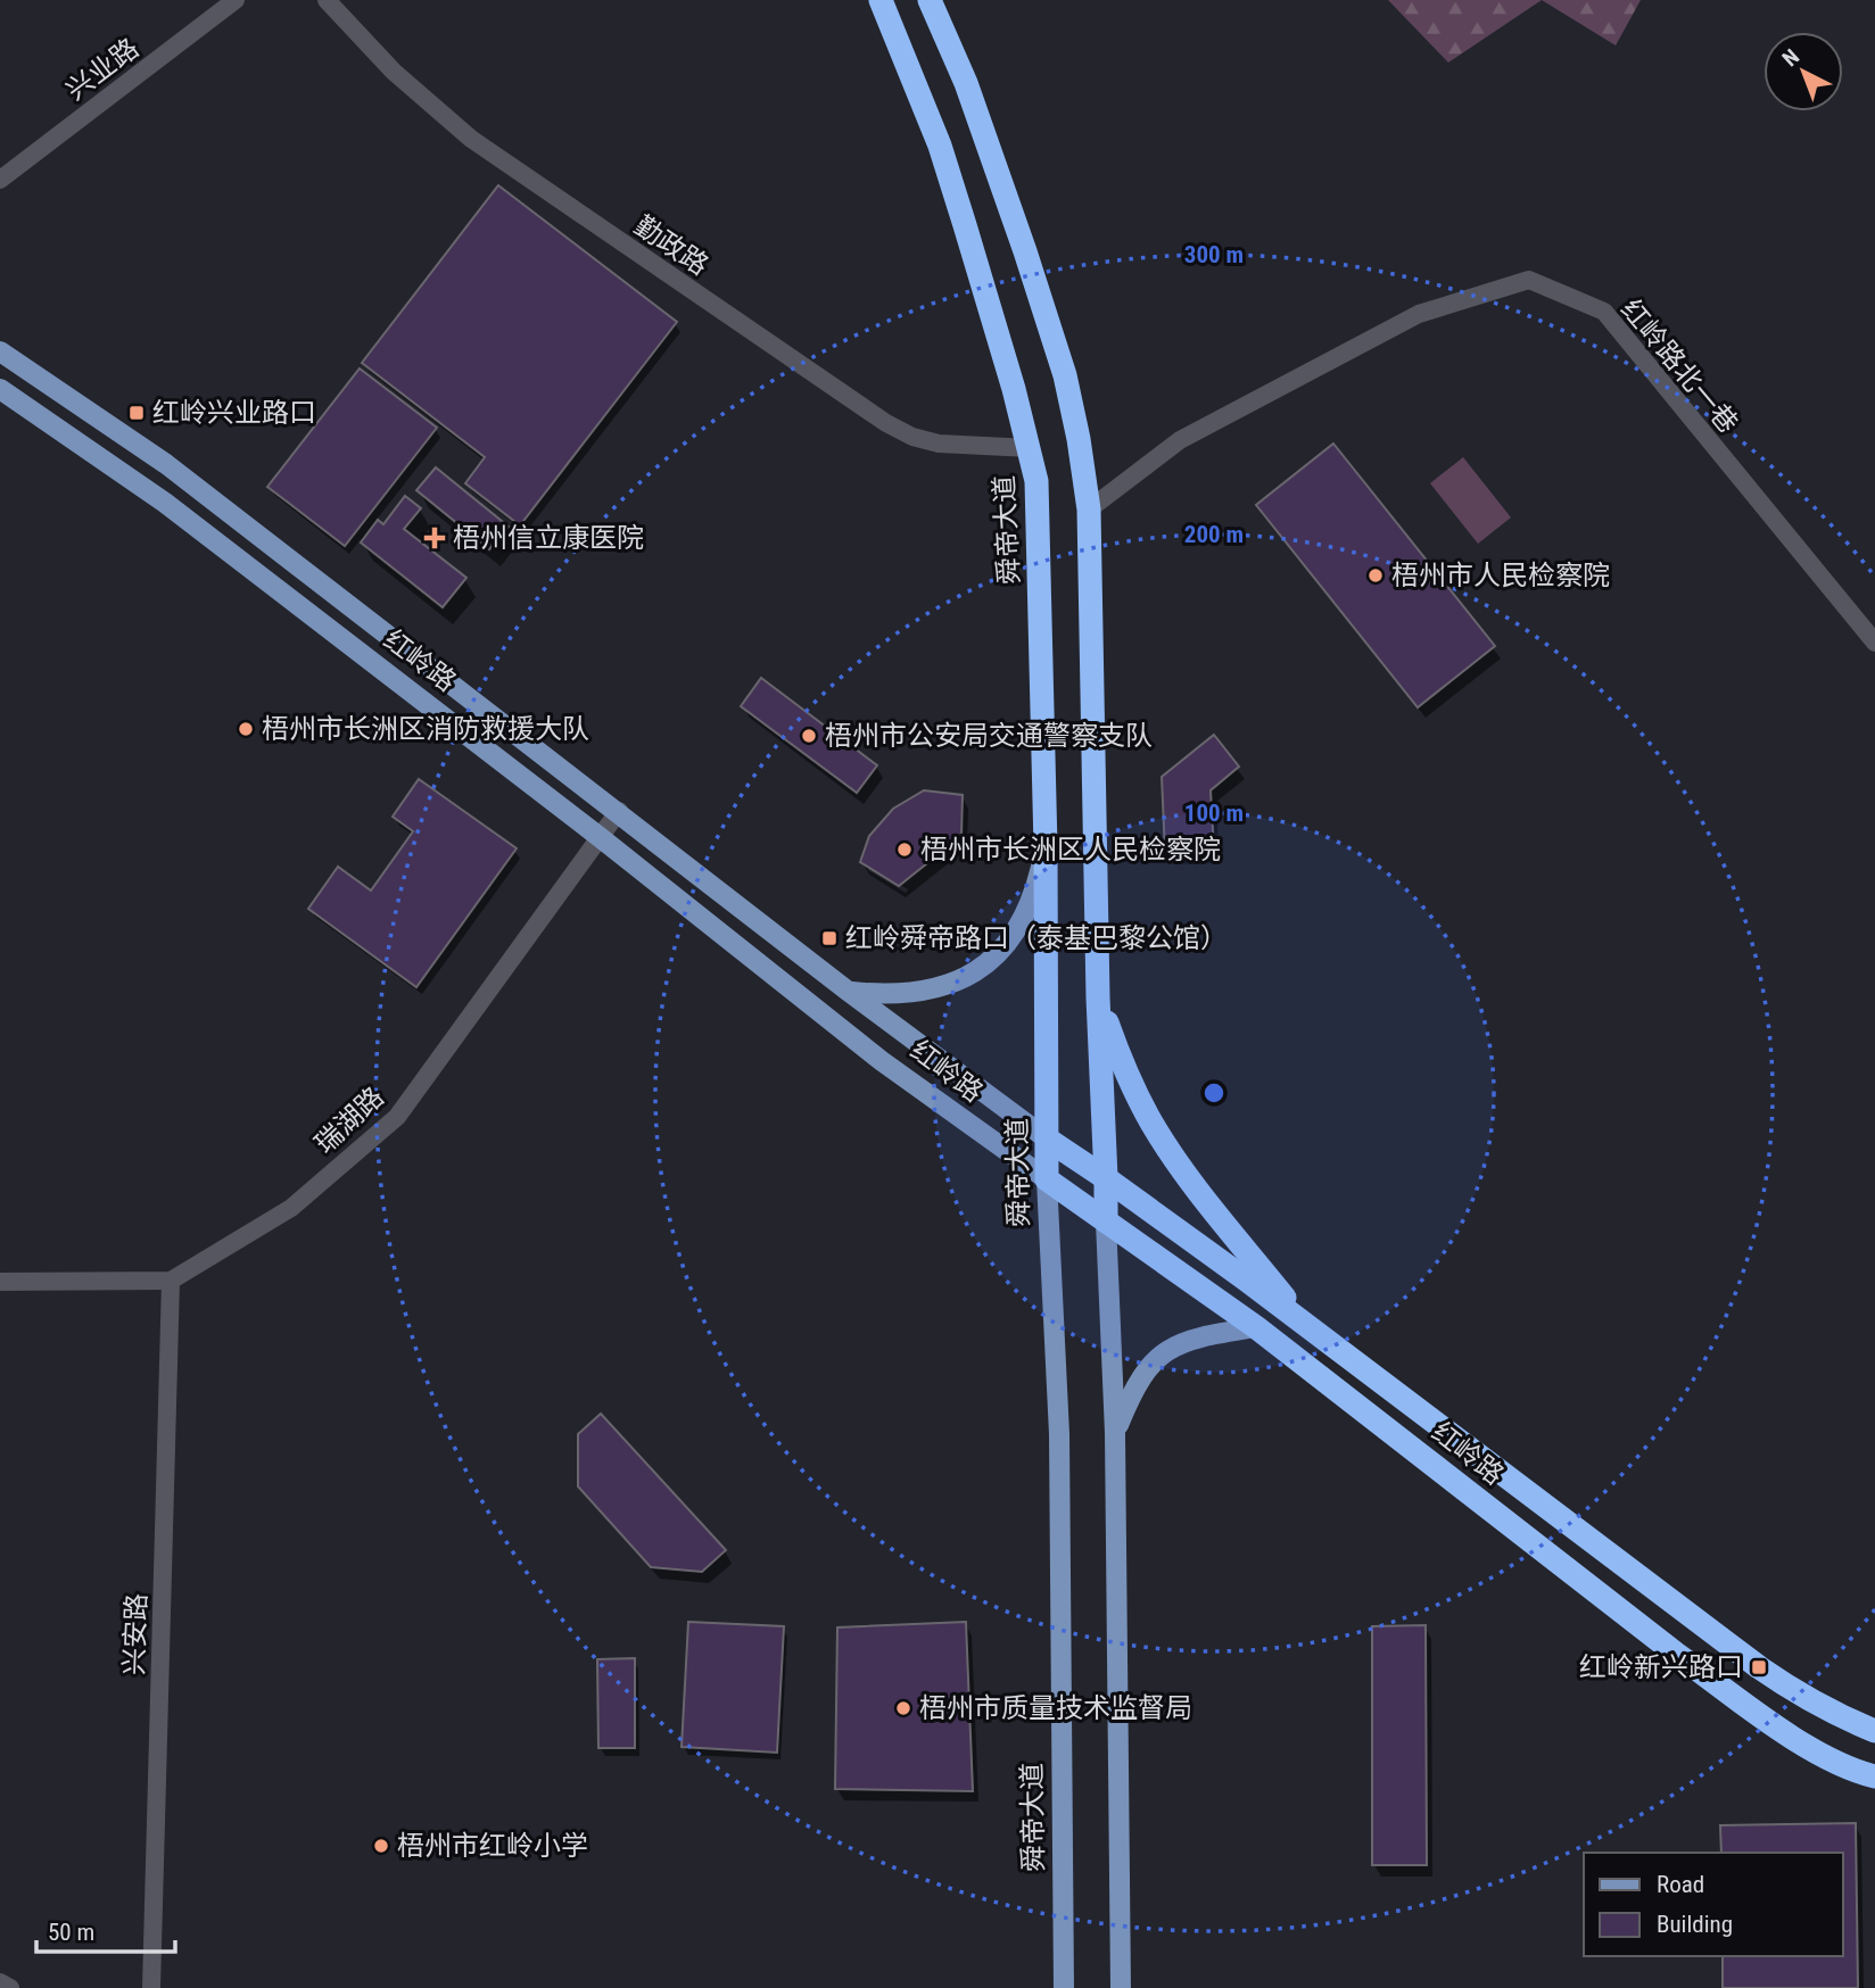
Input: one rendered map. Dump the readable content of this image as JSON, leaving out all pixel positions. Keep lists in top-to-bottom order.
{
  "streets": {
    "highway": ["舜帝大道", "红岭路"],
    "street": [
      "兴业路",
      "勤政路",
      "红岭路北一巷",
      "瑞湖路",
      "兴安路"
    ]
  },
  "crossings": [
    ["勤政路", "舜帝大道"],
    ["舜帝大道", "红岭路"],
    ["红岭路", "瑞湖路"],
    ["瑞湖路", "兴安路"]
  ],
  "places": {
    "transit": ["红岭兴业路口", "红岭舜帝路口（泰基巴黎公馆）", "红岭新兴路口"],
    "health": ["梧州信立康医院"],
    "other": [
      "梧州市人民检察院",
      "梧州市长洲区消防救援大队",
      "梧州市公安局交通警察支队",
      "梧州市长洲区人民检察院",
      "梧州市质量技术监督局",
      "梧州市红岭小学"
    ]
  },
  "legend": ["Road", "Building"],
  "scale_bar": "50 m",
  "north": "top left",
  "rings": ["300 m", "200 m", "100 m"]
}
